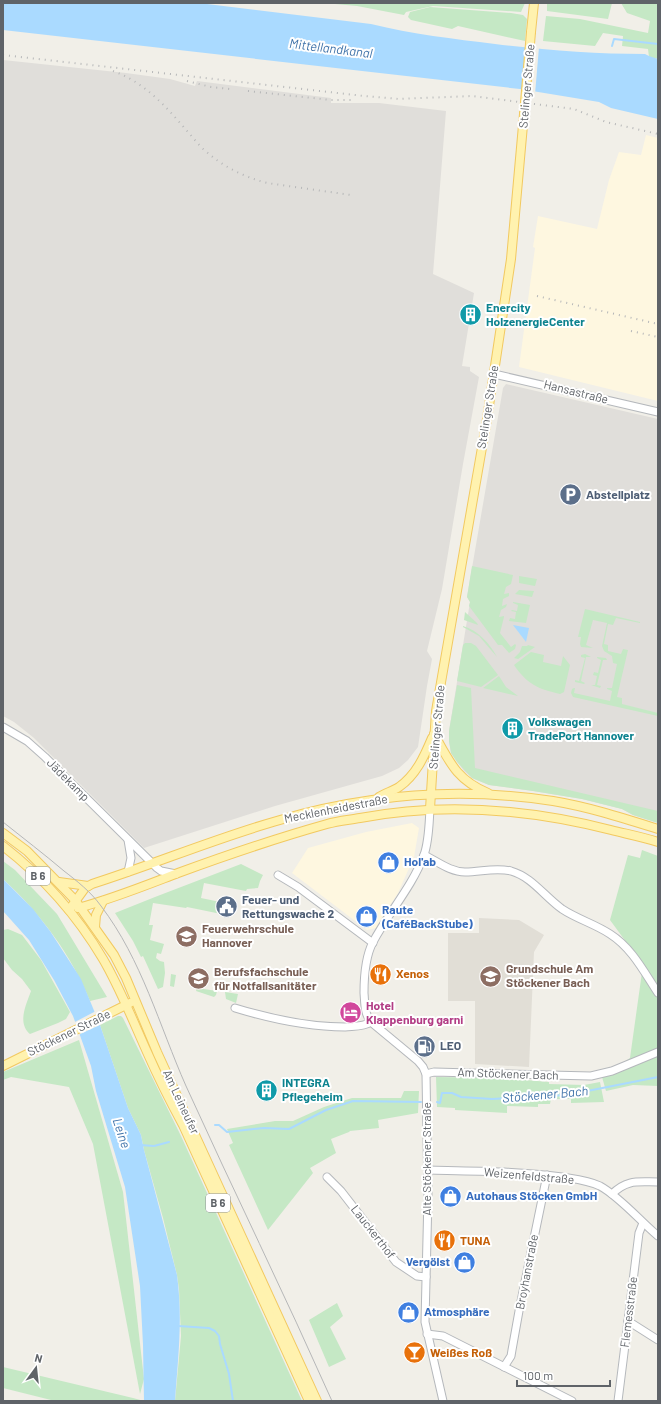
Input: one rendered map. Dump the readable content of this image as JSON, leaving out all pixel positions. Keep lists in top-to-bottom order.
{
  "streets": {
    "main road": [
      "Stelinger Straße",
      "Mecklenheidestraße",
      "B 6",
      "Stöckener Straße",
      "Am Leineufer"
    ],
    "street": [
      "Hansastraße",
      "Jädekamp",
      "Am Stöckener Bach",
      "Alte Stöckener Straße",
      "Weizenfeldstraße",
      "Lauckerthof",
      "Broyhanstraße",
      "Flemesstraße"
    ]
  },
  "crossings": [
    ["Stelinger Straße", "Hansastraße"],
    ["Stelinger Straße", "Mecklenheidestraße"],
    ["Jädekamp", "Mecklenheidestraße"],
    ["Mecklenheidestraße", "Am Leineufer"],
    ["Stöckener Straße", "Am Leineufer"],
    ["Am Stöckener Bach", "Alte Stöckener Straße"],
    ["Alte Stöckener Straße", "Weizenfeldstraße"],
    ["Alte Stöckener Straße", "Lauckerthof"],
    ["Weizenfeldstraße", "Broyhanstraße"],
    ["Weizenfeldstraße", "Flemesstraße"]
  ],
  "water": ["Mittellandkanal", "Stöckener Bach", "Leine"],
  "places": {
    "building": ["Enercity HolzenergieCenter", "Volkswagen TradePort Hannover", "INTEGRA Pflegeheim"],
    "parking": ["Abstellplatz"],
    "shop": [
      "Hol'ab",
      "Raute (CaféBackStube)",
      "Autohaus Stöcken GmbH",
      "Vergölst",
      "Atmosphäre"
    ],
    "public building": ["Feuer- und Rettungswache 2"],
    "school or university": ["Feuerwehrschule Hannover", "Grundschule Am Stöckener Bach", "Berufsfachschule für Notfallsanitäter"],
    "restaurant": ["Xenos", "TUNA"],
    "hotel": ["Hotel Klappenburg garni"],
    "fuel station": ["LEO"],
    "bar": ["Weißes Roß"]
  },
  "scale_bar": "100 m",
  "north": "top"
}
